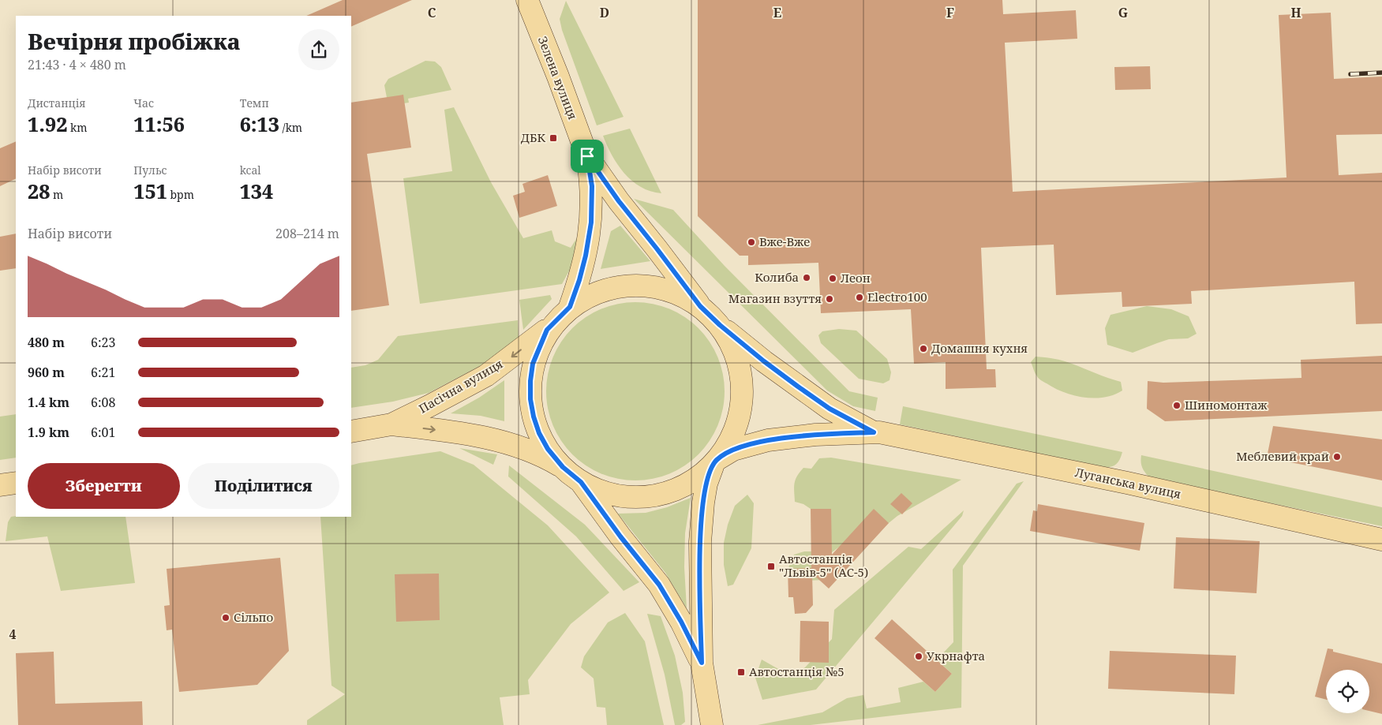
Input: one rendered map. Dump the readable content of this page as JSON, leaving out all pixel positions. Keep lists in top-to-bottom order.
{
  "streets": {
    "main road": ["Зелена вулиця", "Пасічна вулиця", "Луганська вулиця"]
  },
  "places": {
    "transit": ["ДБК", "Автостанція \"Львів-5\" (АС-5)", "Автостанція №5"],
    "other": [
      "Вже-Вже",
      "Колиба",
      "Леон",
      "Electro100",
      "Магазин взуття",
      "Домашня кухня",
      "Шиномонтаж",
      "Меблевий край",
      "Сільпо",
      "Укрнафта"
    ]
  },
  "page": {
    "heading": ["Вечірня пробіжка", "21:43 · 4 × 480 m"],
    "stats": [
      ["Дистанція", "1.92 km"],
      ["Час", "11:56"],
      ["Темп", "6:13 /km"],
      ["Набір висоти", "28 m"],
      ["Пульс", "151 bpm"],
      ["kcal", "134"]
    ],
    "chart": ["Набір висоти", "208–214 m"],
    "list": [
      {
        "name": "480 m",
        "note": "6:23"
      },
      {
        "name": "960 m",
        "note": "6:21"
      },
      {
        "name": "1.4 km",
        "note": "6:08"
      },
      {
        "name": "1.9 km",
        "note": "6:01"
      }
    ],
    "buttons": ["Зберегти", "Поділитися"]
  },
  "grid": {
    "columns": [
      "C",
      "D",
      "E",
      "F",
      "G",
      "H"
    ],
    "rows": ["4"]
  }
}
